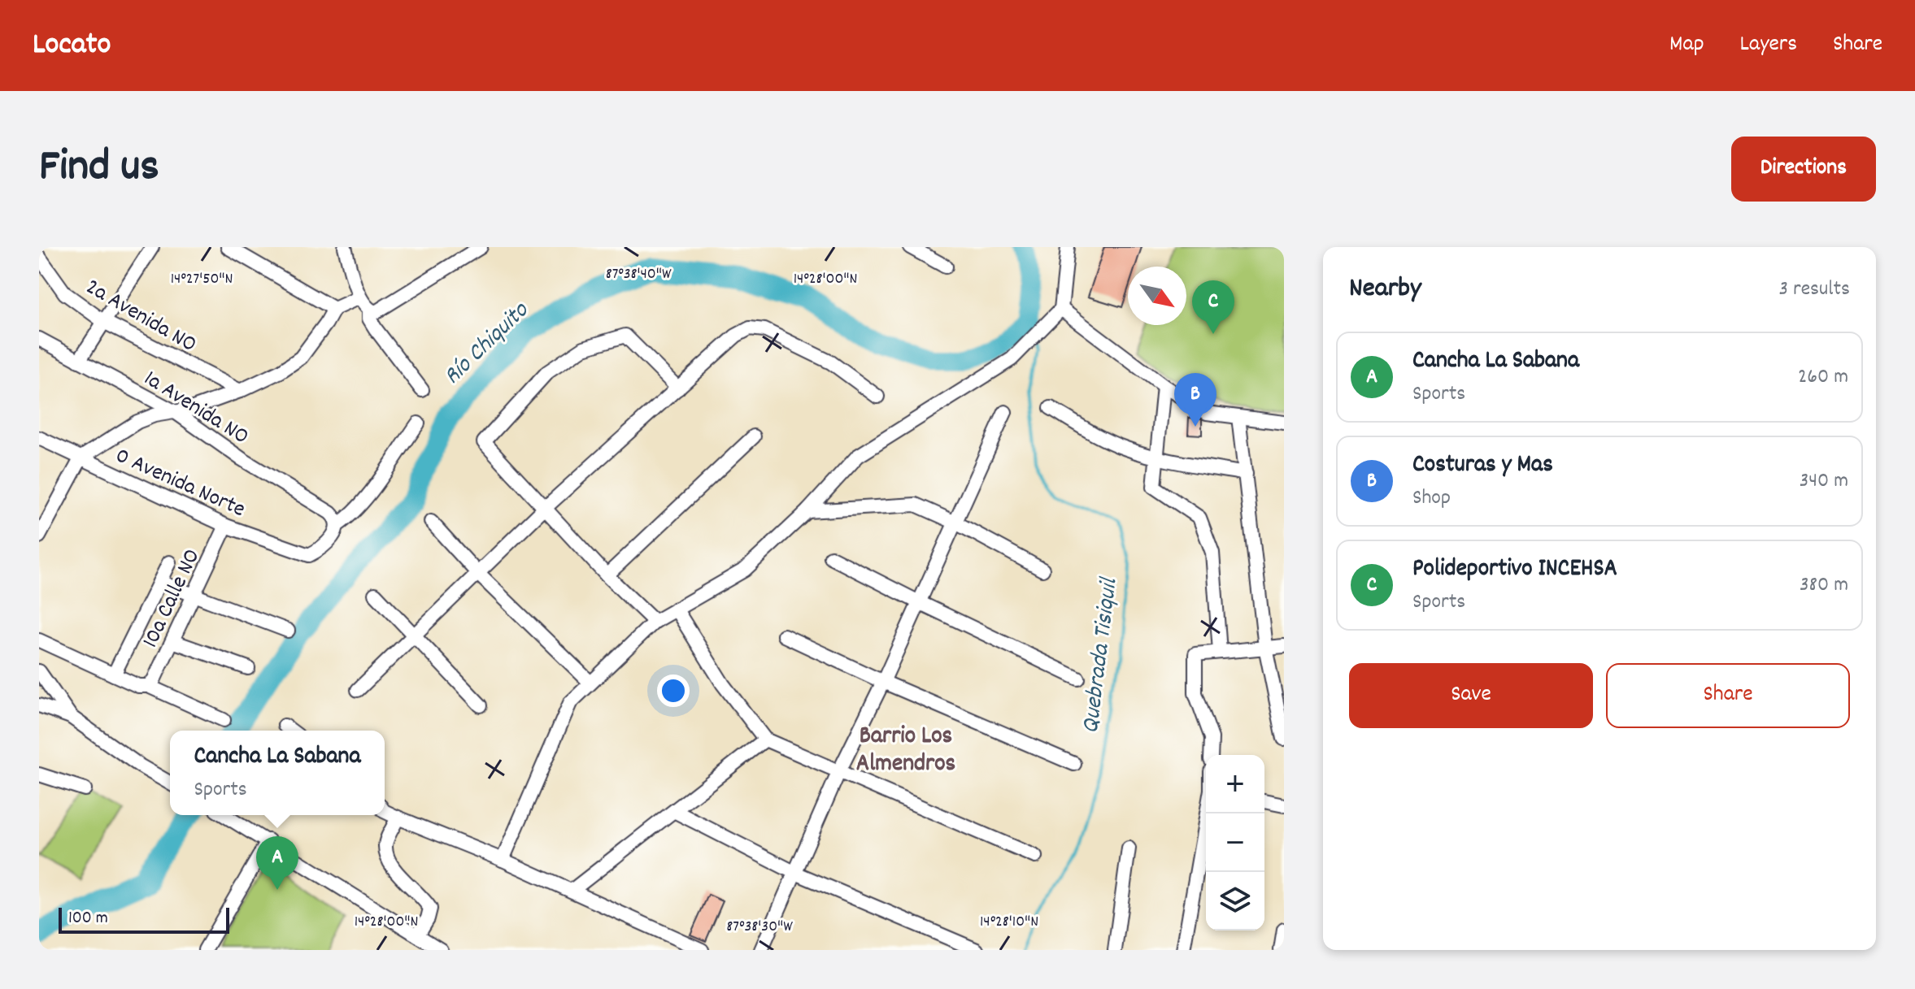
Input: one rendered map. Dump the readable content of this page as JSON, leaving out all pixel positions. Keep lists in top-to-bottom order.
{
  "streets": {
    "street": [
      "2a Avenida NO",
      "1a Avenida NO",
      "0 Avenida Norte",
      "10a Calle NO"
    ]
  },
  "crossings": [
    ["1a Avenida NO", "0 Avenida Norte"],
    ["0 Avenida Norte", "10a Calle NO"]
  ],
  "districts": ["Barrio Los Almendros"],
  "water": ["Río Chiquito", "Quebrada Tisiquil"],
  "scale_bar": "100 m",
  "north": "bottom right",
  "page": {
    "header": "Locato",
    "nav": ["Map", "Layers", "Share"],
    "title": "Find us",
    "buttons": [
      "Directions",
      ["Save", "Share"]
    ],
    "heading": ["Nearby", "3 results"],
    "pins": ["C", "B", "A"],
    "list": [
      {
        "mark": "A",
        "name": "Cancha La Sabana",
        "note": "Sports",
        "value": "260 m"
      },
      {
        "mark": "B",
        "name": "Costuras y Mas",
        "note": "Shop",
        "value": "340 m"
      },
      {
        "mark": "C",
        "name": "Polideportivo INCEHSA",
        "note": "Sports",
        "value": "380 m"
      }
    ],
    "popup": ["Cancha La Sabana", "Sports"],
    "map_buttons": ["+", "−"],
    "scale": "100 m"
  },
  "coordinates": [
    "87°38'40\"W",
    "14°27'50\"N",
    "14°28'00\"N",
    "14°28'10\"N",
    "87°38'30\"W"
  ]
}
